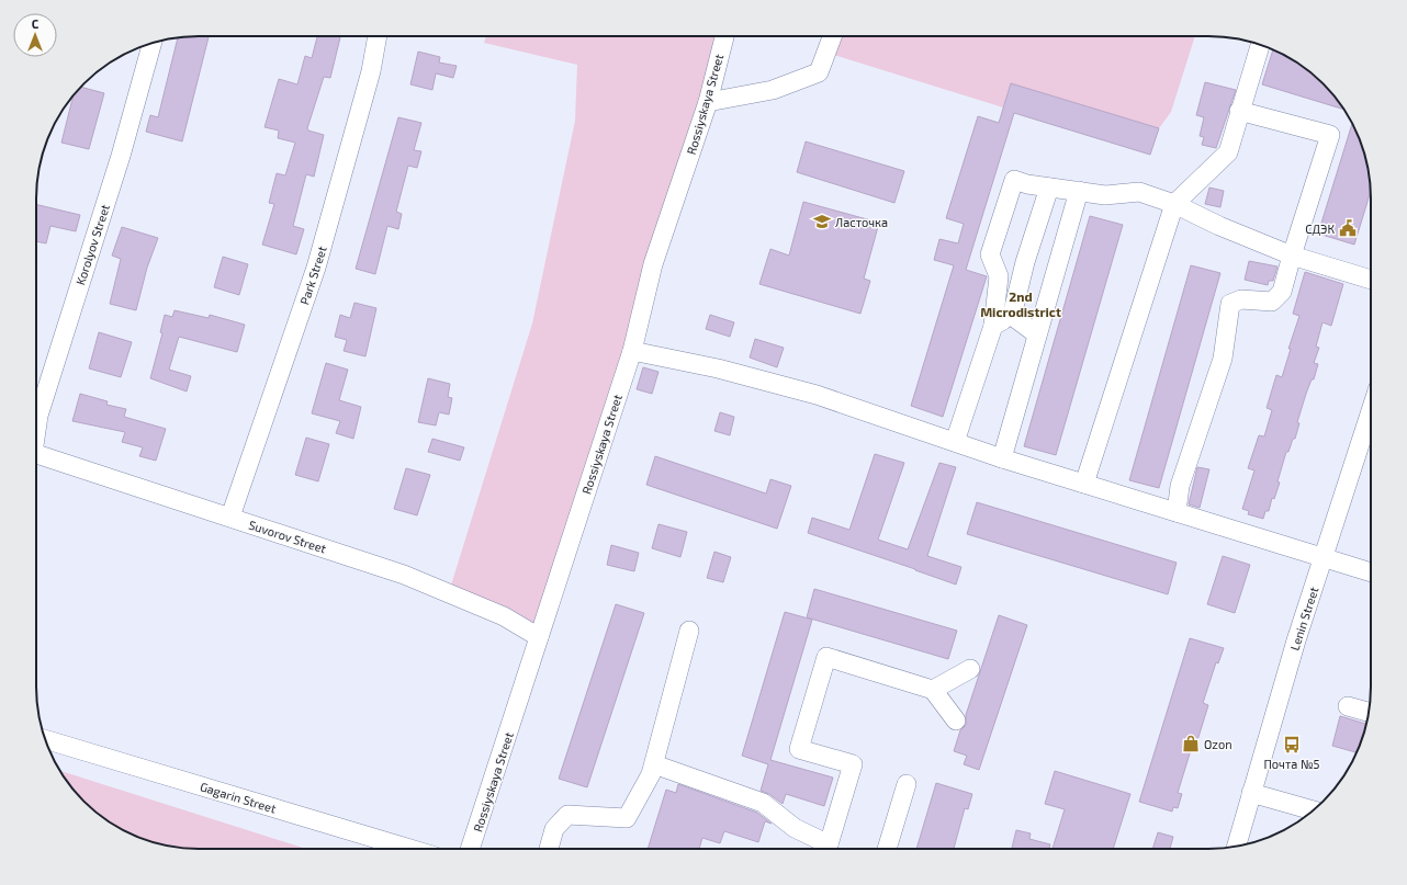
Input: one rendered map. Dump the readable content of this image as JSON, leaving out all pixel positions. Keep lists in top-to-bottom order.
{
  "streets": {
    "street": [
      "Rossiyskaya Street",
      "Korolyov Street",
      "Park Street",
      "Suvorov Street",
      "Lenin Street",
      "Gagarin Street"
    ]
  },
  "crossings": [
    ["Rossiyskaya Street", "Suvorov Street"],
    ["Park Street", "Suvorov Street"]
  ],
  "districts": ["2nd Microdistrict"],
  "places": {
    "school or university": ["Ласточка"],
    "public building": ["СДЭК"],
    "shop": ["Ozon"],
    "bus stop": ["Почта №5"]
  },
  "north": "top"
}
